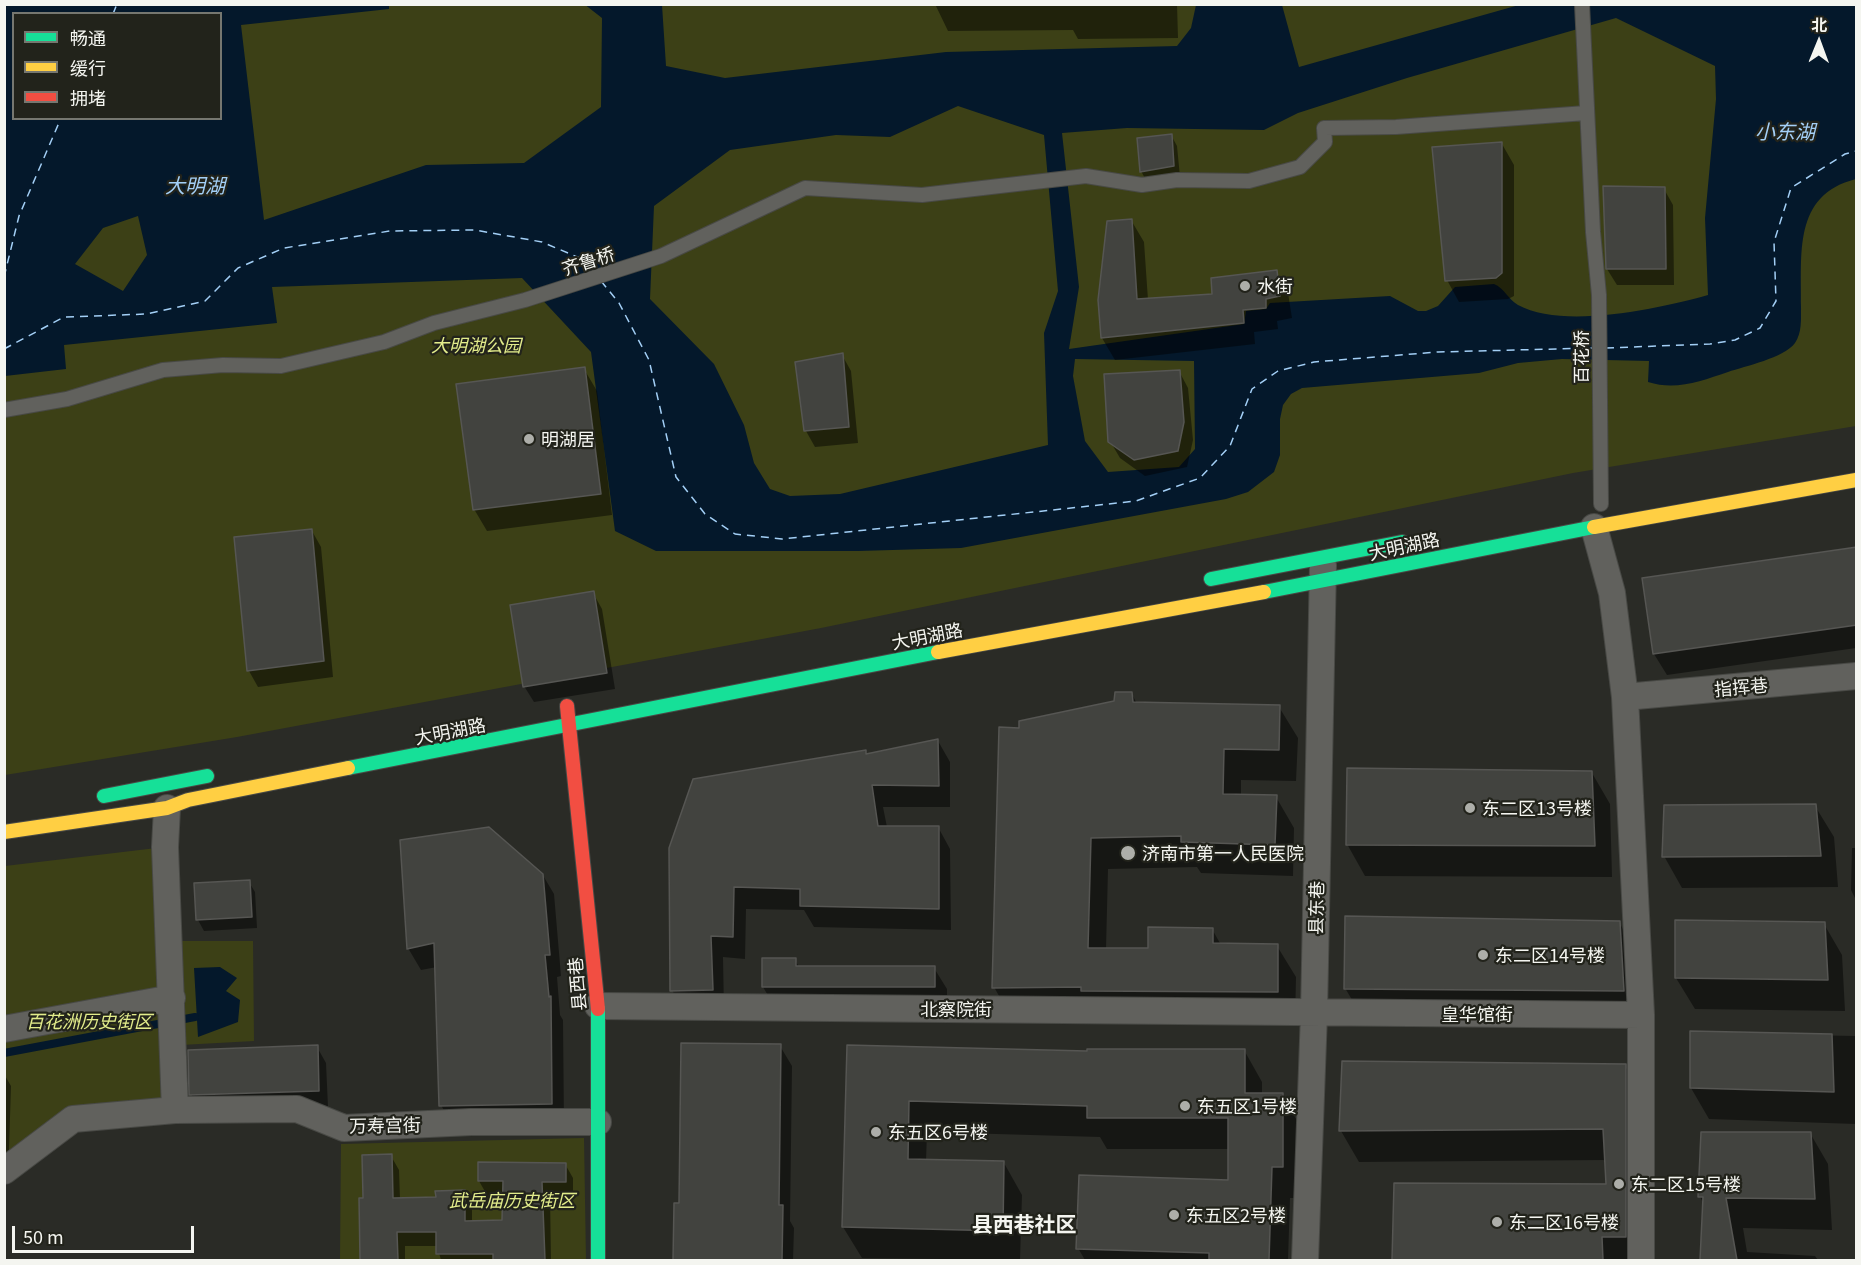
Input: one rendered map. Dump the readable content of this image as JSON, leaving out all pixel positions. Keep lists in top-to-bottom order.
{
  "streets": {
    "main road": ["大明湖路", "县西巷"],
    "street": [
      "指挥巷",
      "县东巷",
      "北察院街",
      "皇华馆街",
      "万寿宫街"
    ],
    "lane": ["齐鲁桥", "百花桥"]
  },
  "crossings": [
    ["齐鲁桥", "百花桥"],
    ["百花桥", "大明湖路"],
    ["大明湖路", "县东巷"],
    ["大明湖路", "县西巷"],
    ["县东巷", "北察院街"],
    ["县东巷", "皇华馆街"],
    ["县西巷", "北察院街"],
    ["县西巷", "万寿宫街"],
    ["北察院街", "皇华馆街"]
  ],
  "districts": ["县西巷社区"],
  "water": ["小东湖", "大明湖"],
  "parks": ["大明湖公园", "百花洲历史街区", "武岳庙历史街区"],
  "places": [
    "水街",
    "明湖居",
    "东二区13号楼",
    "济南市第一人民医院",
    "东二区14号楼",
    "东五区1号楼",
    "东五区6号楼",
    "东二区15号楼",
    "东五区2号楼",
    "东二区16号楼"
  ],
  "legend": ["畅通", "缓行", "拥堵"],
  "scale_bar": "50 m",
  "north": "top"
}
